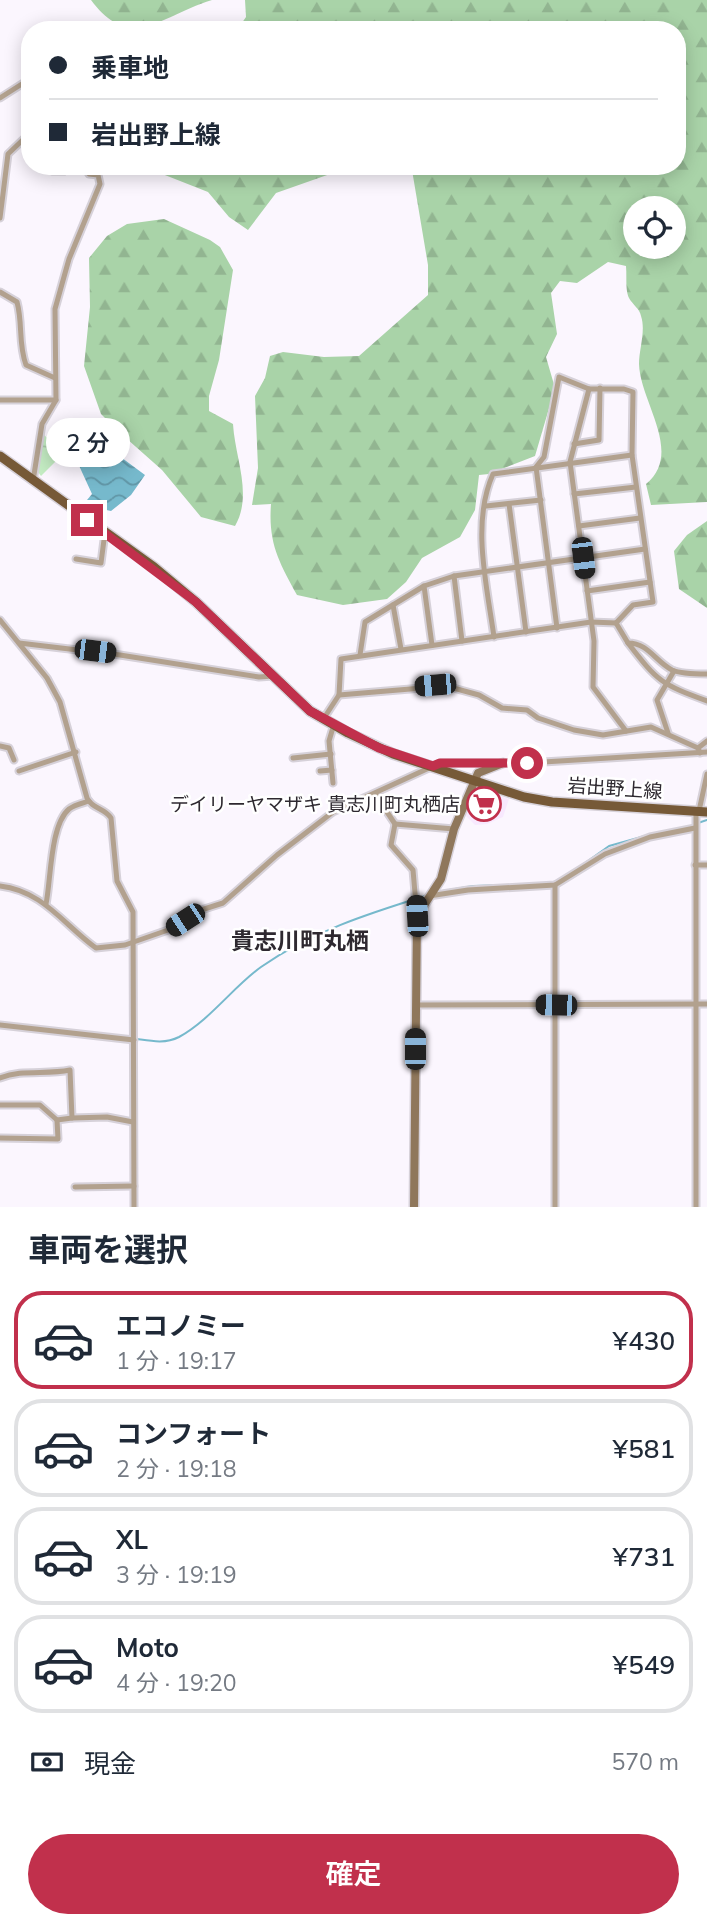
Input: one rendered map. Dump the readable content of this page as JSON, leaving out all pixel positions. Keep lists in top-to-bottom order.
{
  "streets": {
    "main road": ["岩出野上線"]
  },
  "districts": ["貴志川町丸栖"],
  "places": {
    "supermarket": ["デイリーヤマザキ 貴志川町丸栖店"]
  },
  "page": {
    "banner": ["乗車地", "岩出野上線"],
    "bubble": "2 分",
    "heading": "車両を選択",
    "list": [
      {
        "name": "エコノミー",
        "note": "1 分 · 19:17",
        "value": "¥430"
      },
      {
        "name": "コンフォート",
        "note": "2 分 · 19:18",
        "value": "¥581"
      },
      {
        "name": "XL",
        "note": "3 分 · 19:19",
        "value": "¥731"
      },
      {
        "name": "Moto",
        "note": "4 分 · 19:20",
        "value": "¥549"
      }
    ],
    "pay": ["現金", "570 m"],
    "buttons": "確定"
  }
}
